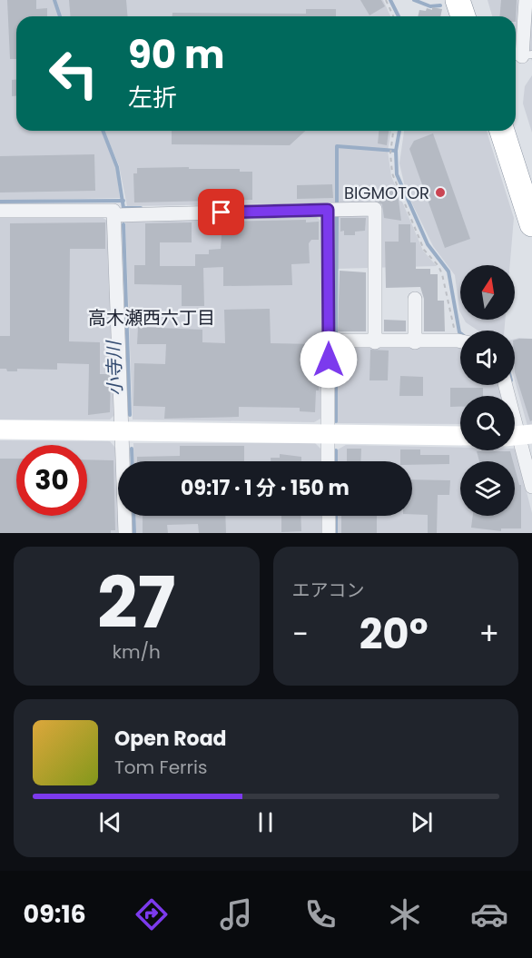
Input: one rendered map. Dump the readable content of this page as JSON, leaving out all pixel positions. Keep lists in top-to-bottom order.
{
  "districts": ["高木瀬西六丁目"],
  "water": ["小寺川"],
  "places": ["BIGMOTOR"],
  "north": "top",
  "page": {
    "turn": ["90 m", "左折"],
    "limit": "30",
    "trip": "09:17 · 1 分 · 150 m",
    "tile": [
      ["27", "km/h"],
      "エアコン"
    ],
    "heat": ["−", "20°", "+"],
    "song": ["Open Road", "Tom Ferris"],
    "tabs": "09:16"
  }
}
